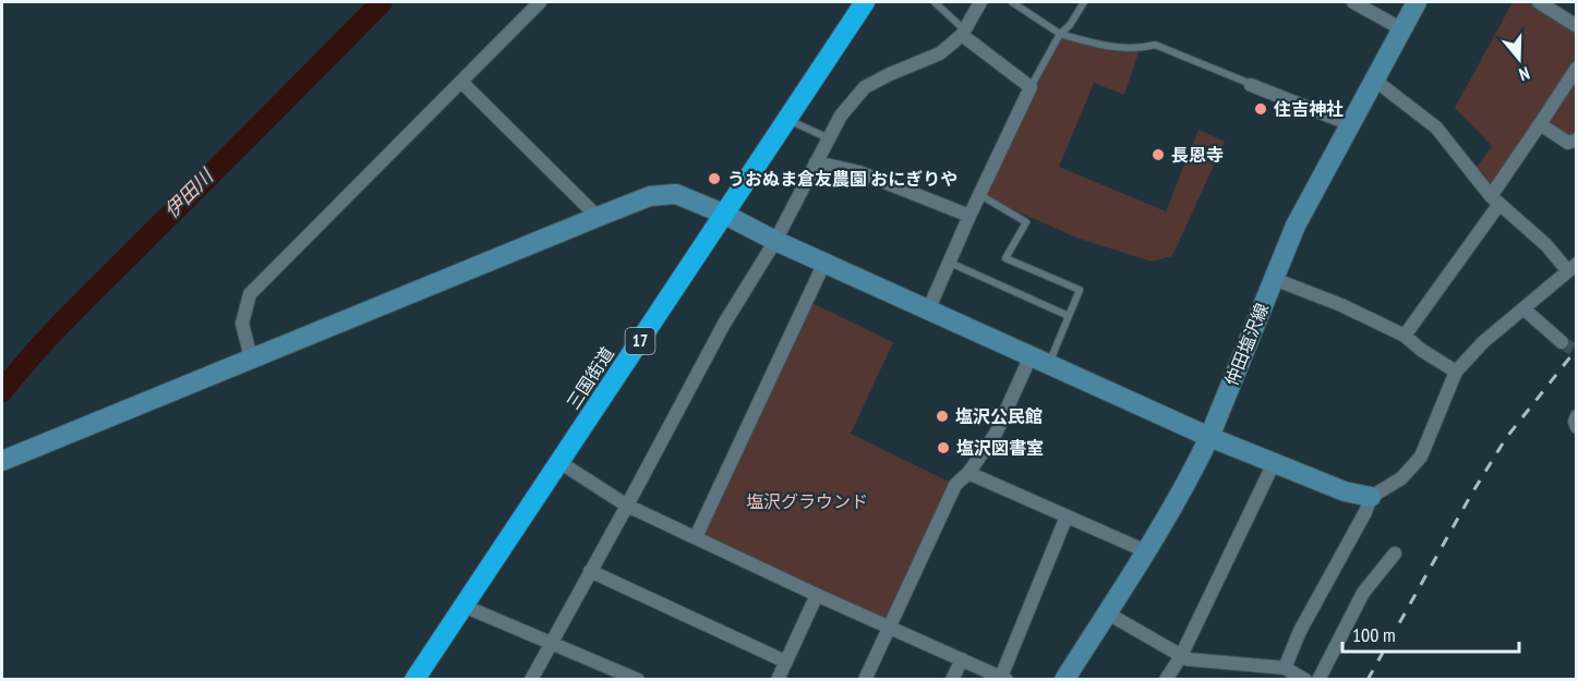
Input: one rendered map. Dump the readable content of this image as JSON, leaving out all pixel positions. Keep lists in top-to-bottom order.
{
  "streets": {
    "highway": ["17", "三国街道"],
    "street": ["仲田塩沢線"]
  },
  "water": ["伊田川"],
  "parks": ["塩沢グラウンド"],
  "places": [
    "住吉神社",
    "長恩寺",
    "うおぬま倉友農園 おにぎりや",
    "塩沢公民館",
    "塩沢図書室"
  ],
  "scale_bar": "100 m",
  "north": "bottom"
}
